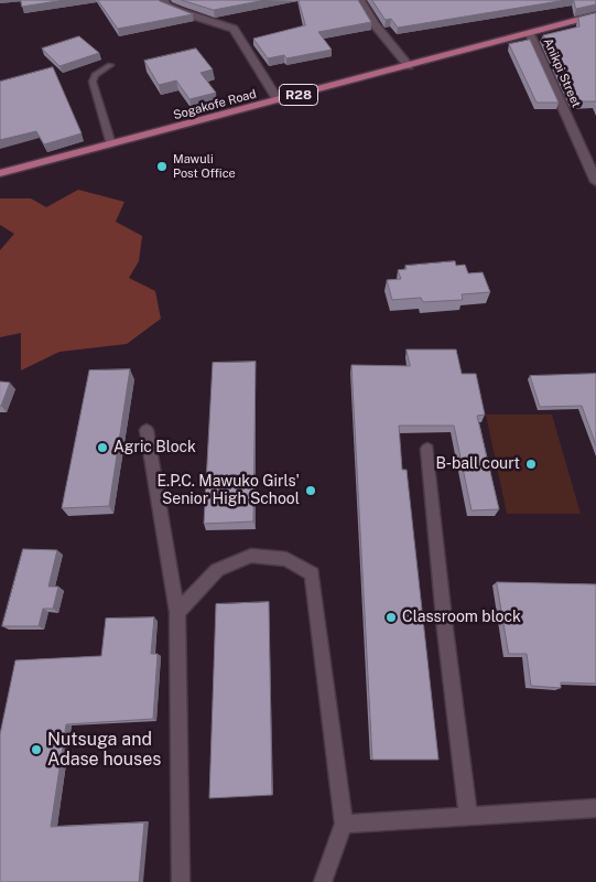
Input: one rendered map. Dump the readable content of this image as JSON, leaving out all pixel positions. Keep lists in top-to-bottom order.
{
  "streets": {
    "main road": ["R28", "Sogakofe Road"],
    "street": ["Anikpi Street"]
  },
  "crossings": [
    ["Anikpi Street", "Sogakofe Road"]
  ],
  "places": [
    "Mawuli Post Office",
    "Agric Block",
    "B-ball court",
    "E.P.C. Mawuko Girls' Senior High School",
    "Classroom block",
    "Nutsuga and Adase houses"
  ]
}
